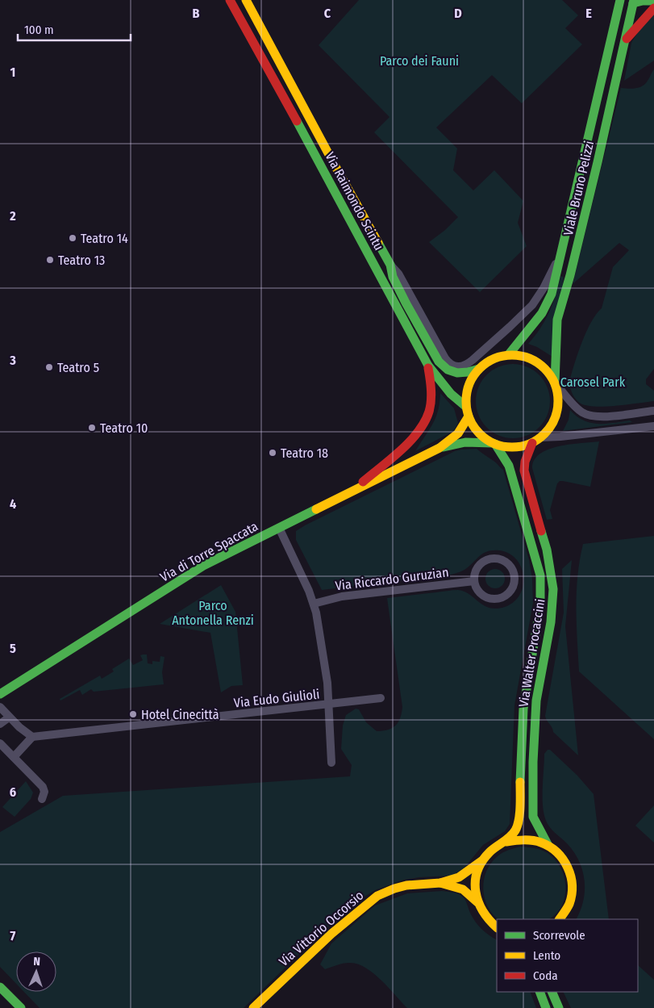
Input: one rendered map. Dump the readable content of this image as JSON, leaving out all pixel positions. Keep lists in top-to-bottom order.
{
  "streets": {
    "street": [
      "Viale Bruno Pelizzi",
      "Via Raimondo Scintu",
      "Via di Torre Spaccata",
      "Via Riccardo Guruzian",
      "Via Walter Procaccini",
      "Via Eudo Giulioli",
      "Via Vittorio Occorsio"
    ]
  },
  "crossings": [
    ["Viale Bruno Pelizzi", "Via Raimondo Scintu"],
    ["Viale Bruno Pelizzi", "Via di Torre Spaccata"],
    ["Viale Bruno Pelizzi", "Via Walter Procaccini"],
    ["Via Raimondo Scintu", "Via di Torre Spaccata"],
    ["Via Raimondo Scintu", "Via Walter Procaccini"],
    ["Via di Torre Spaccata", "Via Walter Procaccini"],
    ["Via Walter Procaccini", "Via Vittorio Occorsio"]
  ],
  "parks": ["Parco dei Fauni", "Carosel Park", "Parco Antonella Renzi"],
  "places": [
    "Teatro 14",
    "Teatro 13",
    "Teatro 5",
    "Teatro 10",
    "Teatro 18",
    "Hotel Cinecittà"
  ],
  "legend": ["Scorrevole", "Lento", "Coda"],
  "scale_bar": "100 m",
  "north": "top",
  "grid": {
    "columns": [
      "B",
      "C",
      "D",
      "E"
    ],
    "rows": [
      "1",
      "2",
      "3",
      "4",
      "5",
      "6",
      "7"
    ]
  }
}
